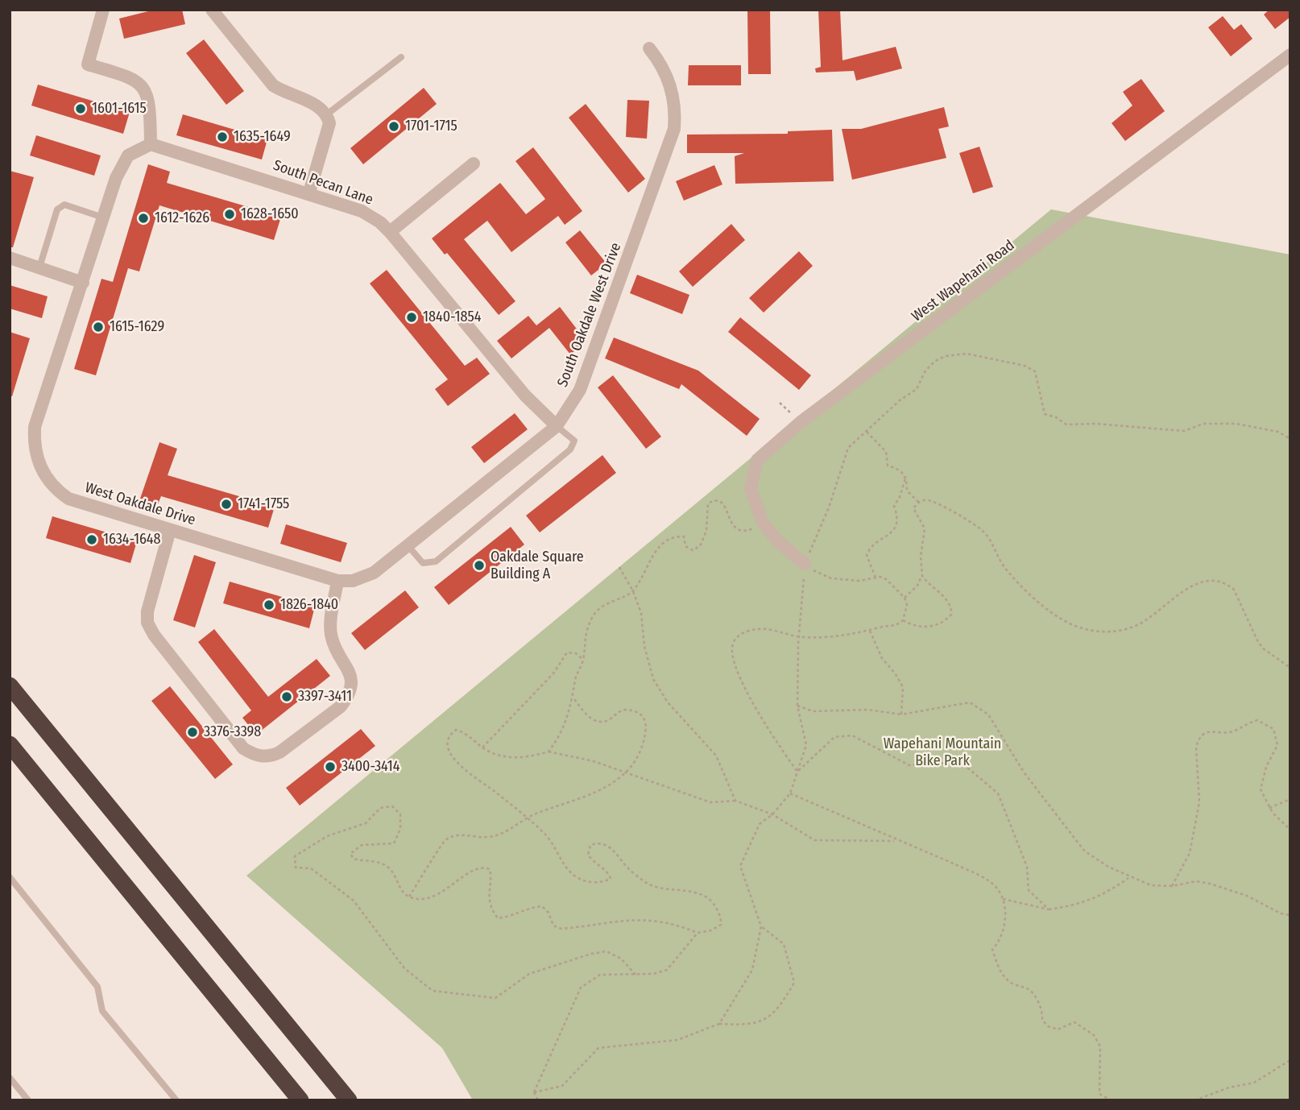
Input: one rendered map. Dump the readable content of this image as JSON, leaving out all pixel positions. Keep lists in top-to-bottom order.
{
  "streets": {
    "street": [
      "South Pecan Lane",
      "West Wapehani Road",
      "South Oakdale West Drive",
      "West Oakdale Drive"
    ]
  },
  "crossings": [
    ["South Pecan Lane", "South Oakdale West Drive"],
    ["South Oakdale West Drive", "West Oakdale Drive"]
  ],
  "parks": ["Wapehani Mountain Bike Park"],
  "places": [
    "1601-1615",
    "1701-1715",
    "1635-1649",
    "1628-1650",
    "1612-1626",
    "1840-1854",
    "1615-1629",
    "1741-1755",
    "1634-1648",
    "Oakdale Square Building A",
    "1826-1840",
    "3397-3411",
    "3376-3398",
    "3400-3414"
  ]
}
